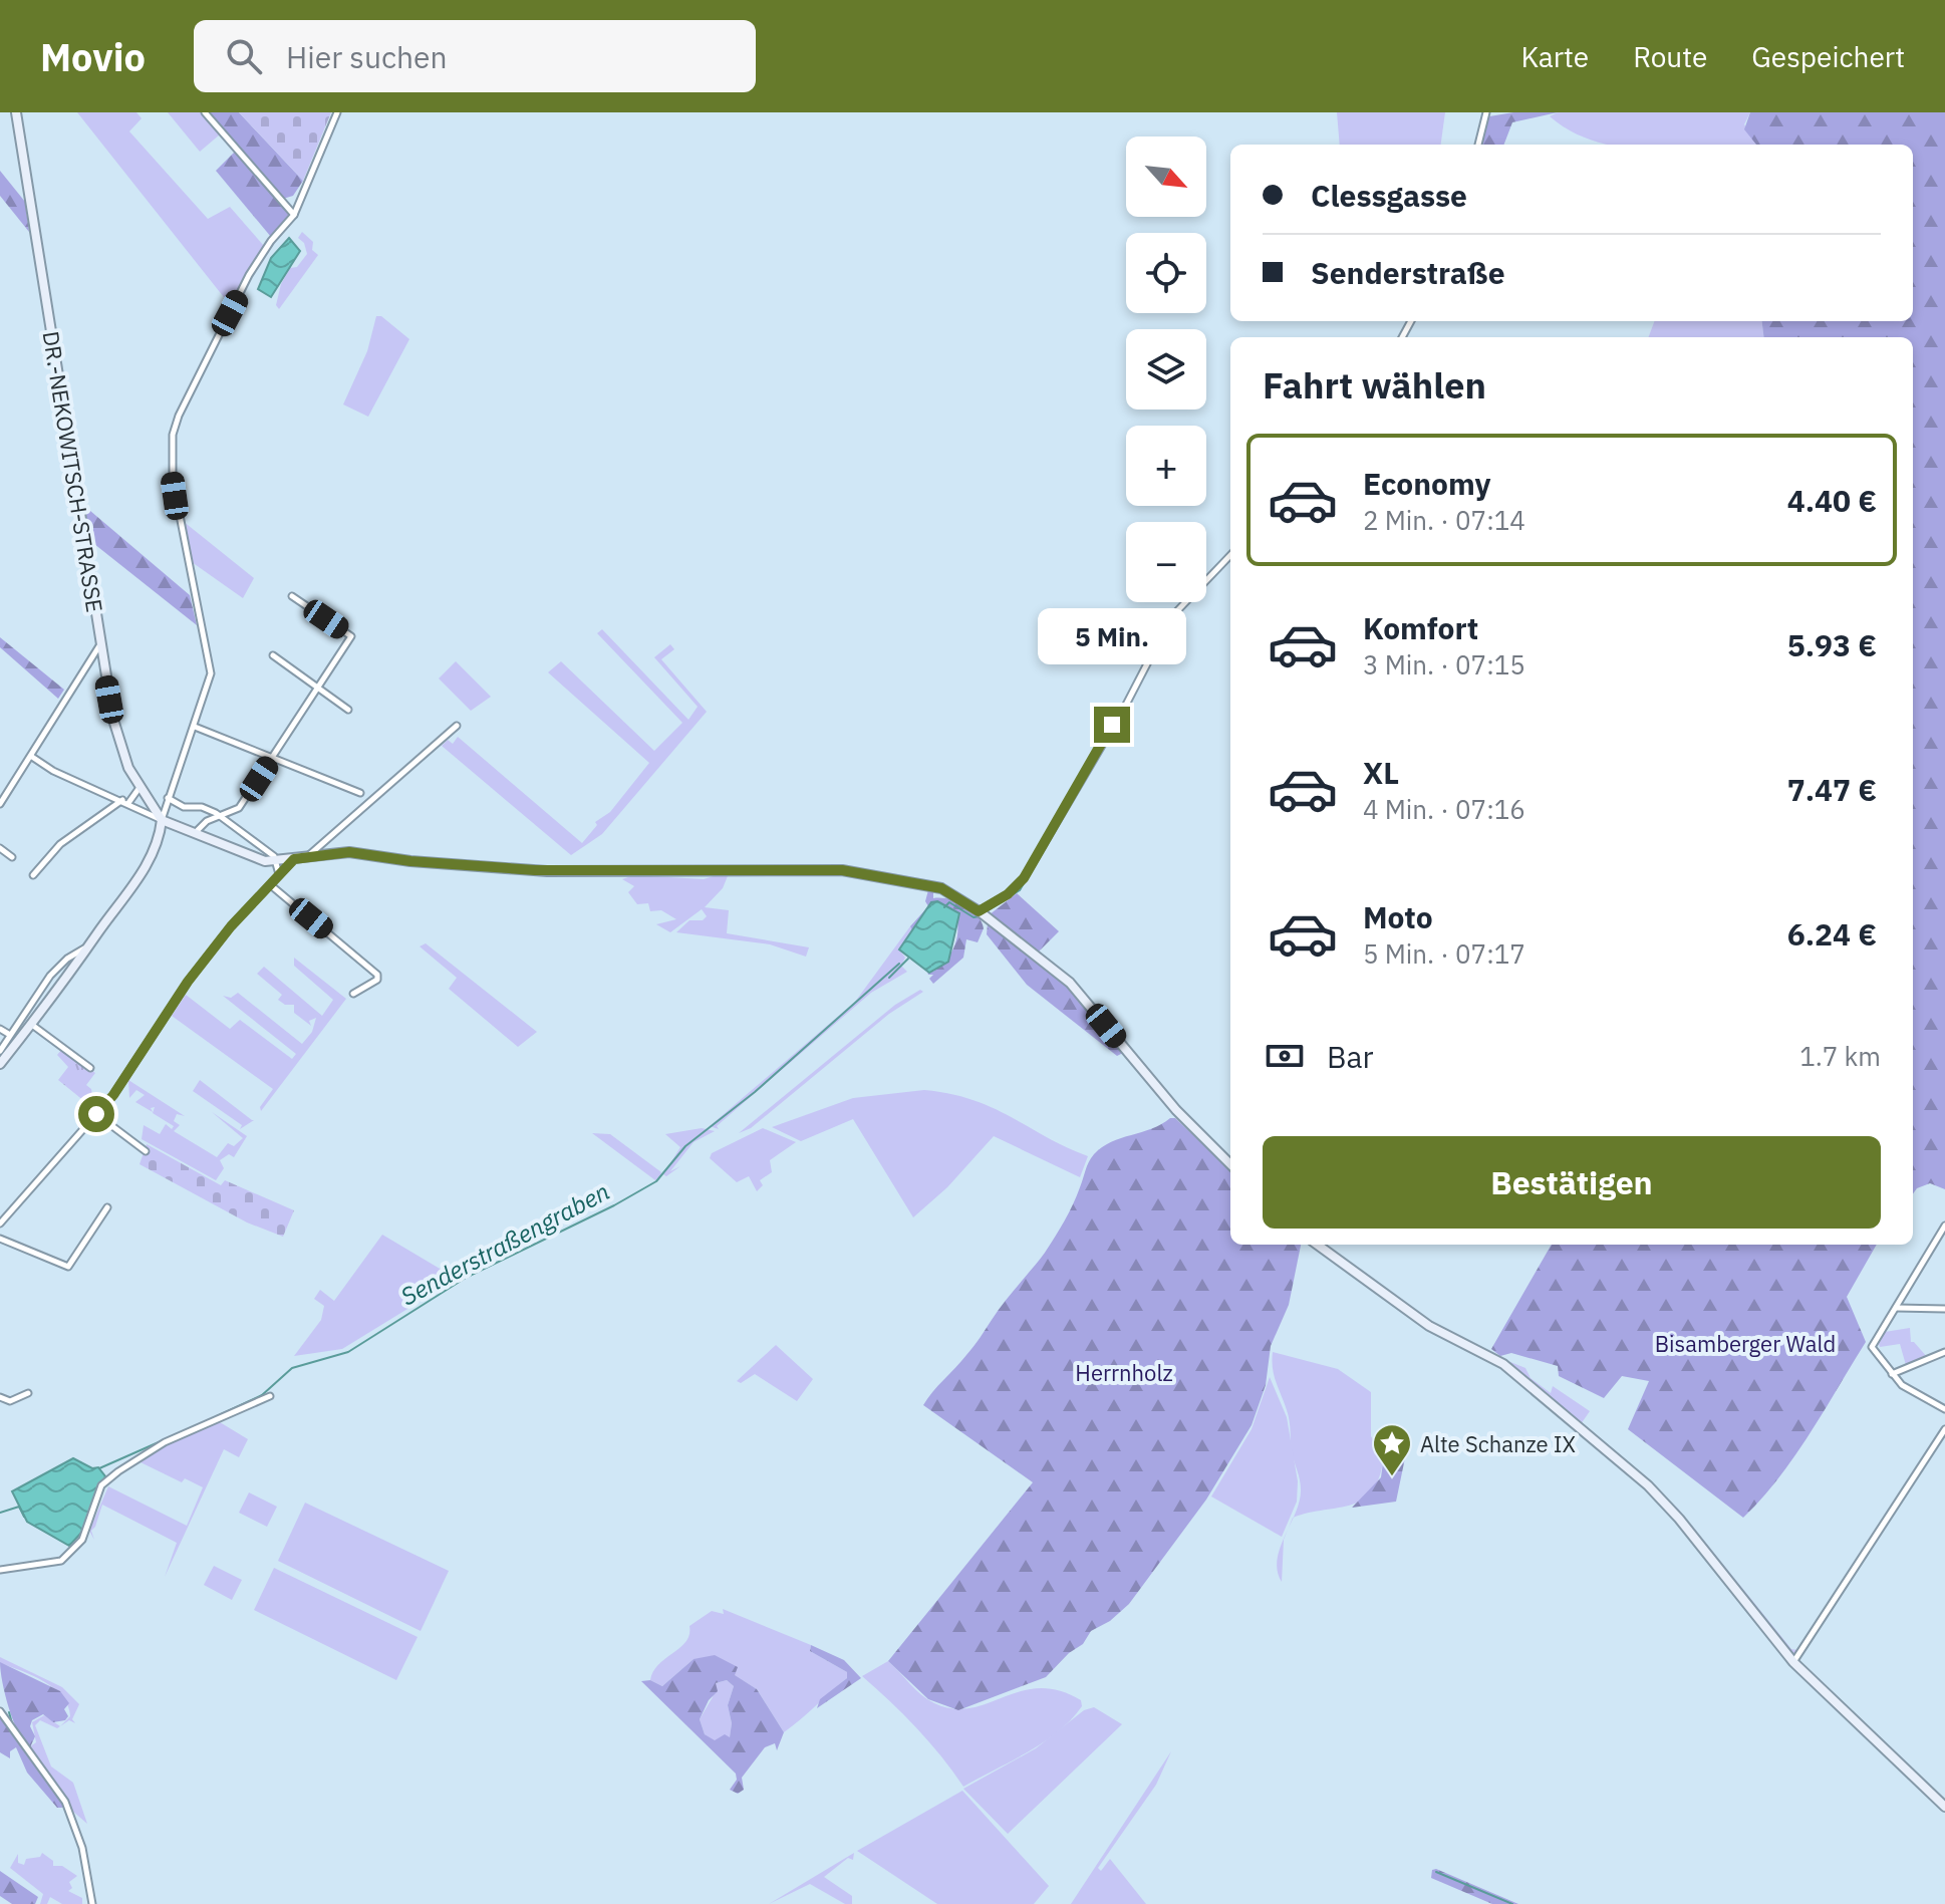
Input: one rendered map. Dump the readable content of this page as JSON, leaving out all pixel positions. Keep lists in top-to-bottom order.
{
  "streets": {
    "street": ["DR.-NEKOWITSCH-STRASSE"]
  },
  "water": ["Senderstraßengraben"],
  "parks": ["Bisamberger Wald", "Herrnholz"],
  "places": {
    "place": ["Alte Schanze IX"]
  },
  "north": "bottom right",
  "page": {
    "header": "Movio",
    "search": "Hier suchen",
    "nav": ["Karte", "Route", "Gespeichert"],
    "map_buttons": ["+", "−"],
    "banner": ["Clessgasse", "Senderstraße"],
    "heading": "Fahrt wählen",
    "list": [
      {
        "name": "Economy",
        "note": "2 Min. · 07:14",
        "value": "4.40 €"
      },
      {
        "name": "Komfort",
        "note": "3 Min. · 07:15",
        "value": "5.93 €"
      },
      {
        "name": "XL",
        "note": "4 Min. · 07:16",
        "value": "7.47 €"
      },
      {
        "name": "Moto",
        "note": "5 Min. · 07:17",
        "value": "6.24 €"
      }
    ],
    "bubble": "5 Min.",
    "pay": ["Bar", "1.7 km"],
    "buttons": "Bestätigen"
  }
}
